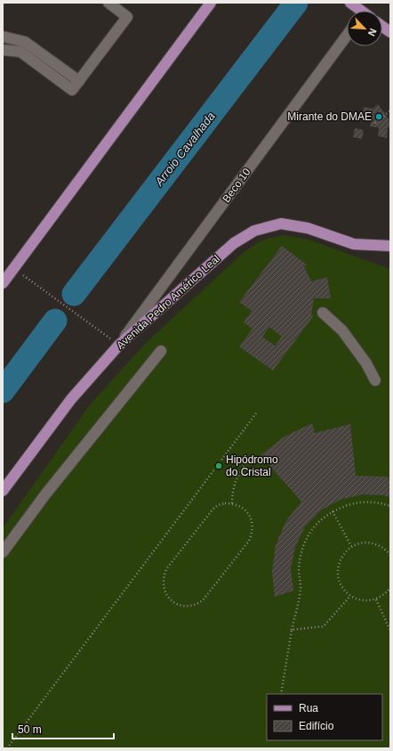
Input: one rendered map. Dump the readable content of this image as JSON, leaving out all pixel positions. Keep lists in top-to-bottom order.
{
  "streets": {
    "main road": ["Avenida Pedro Américo Leal"],
    "lane": ["Beco 10"]
  },
  "crossings": [
    ["Beco 10", "Avenida Pedro Américo Leal"]
  ],
  "water": ["Arroio Cavalhada"],
  "places": ["Mirante do DMAE", "Hipódromo do Cristal"],
  "legend": ["Rua", "Edifício"],
  "scale_bar": "50 m",
  "north": "bottom right"
}
